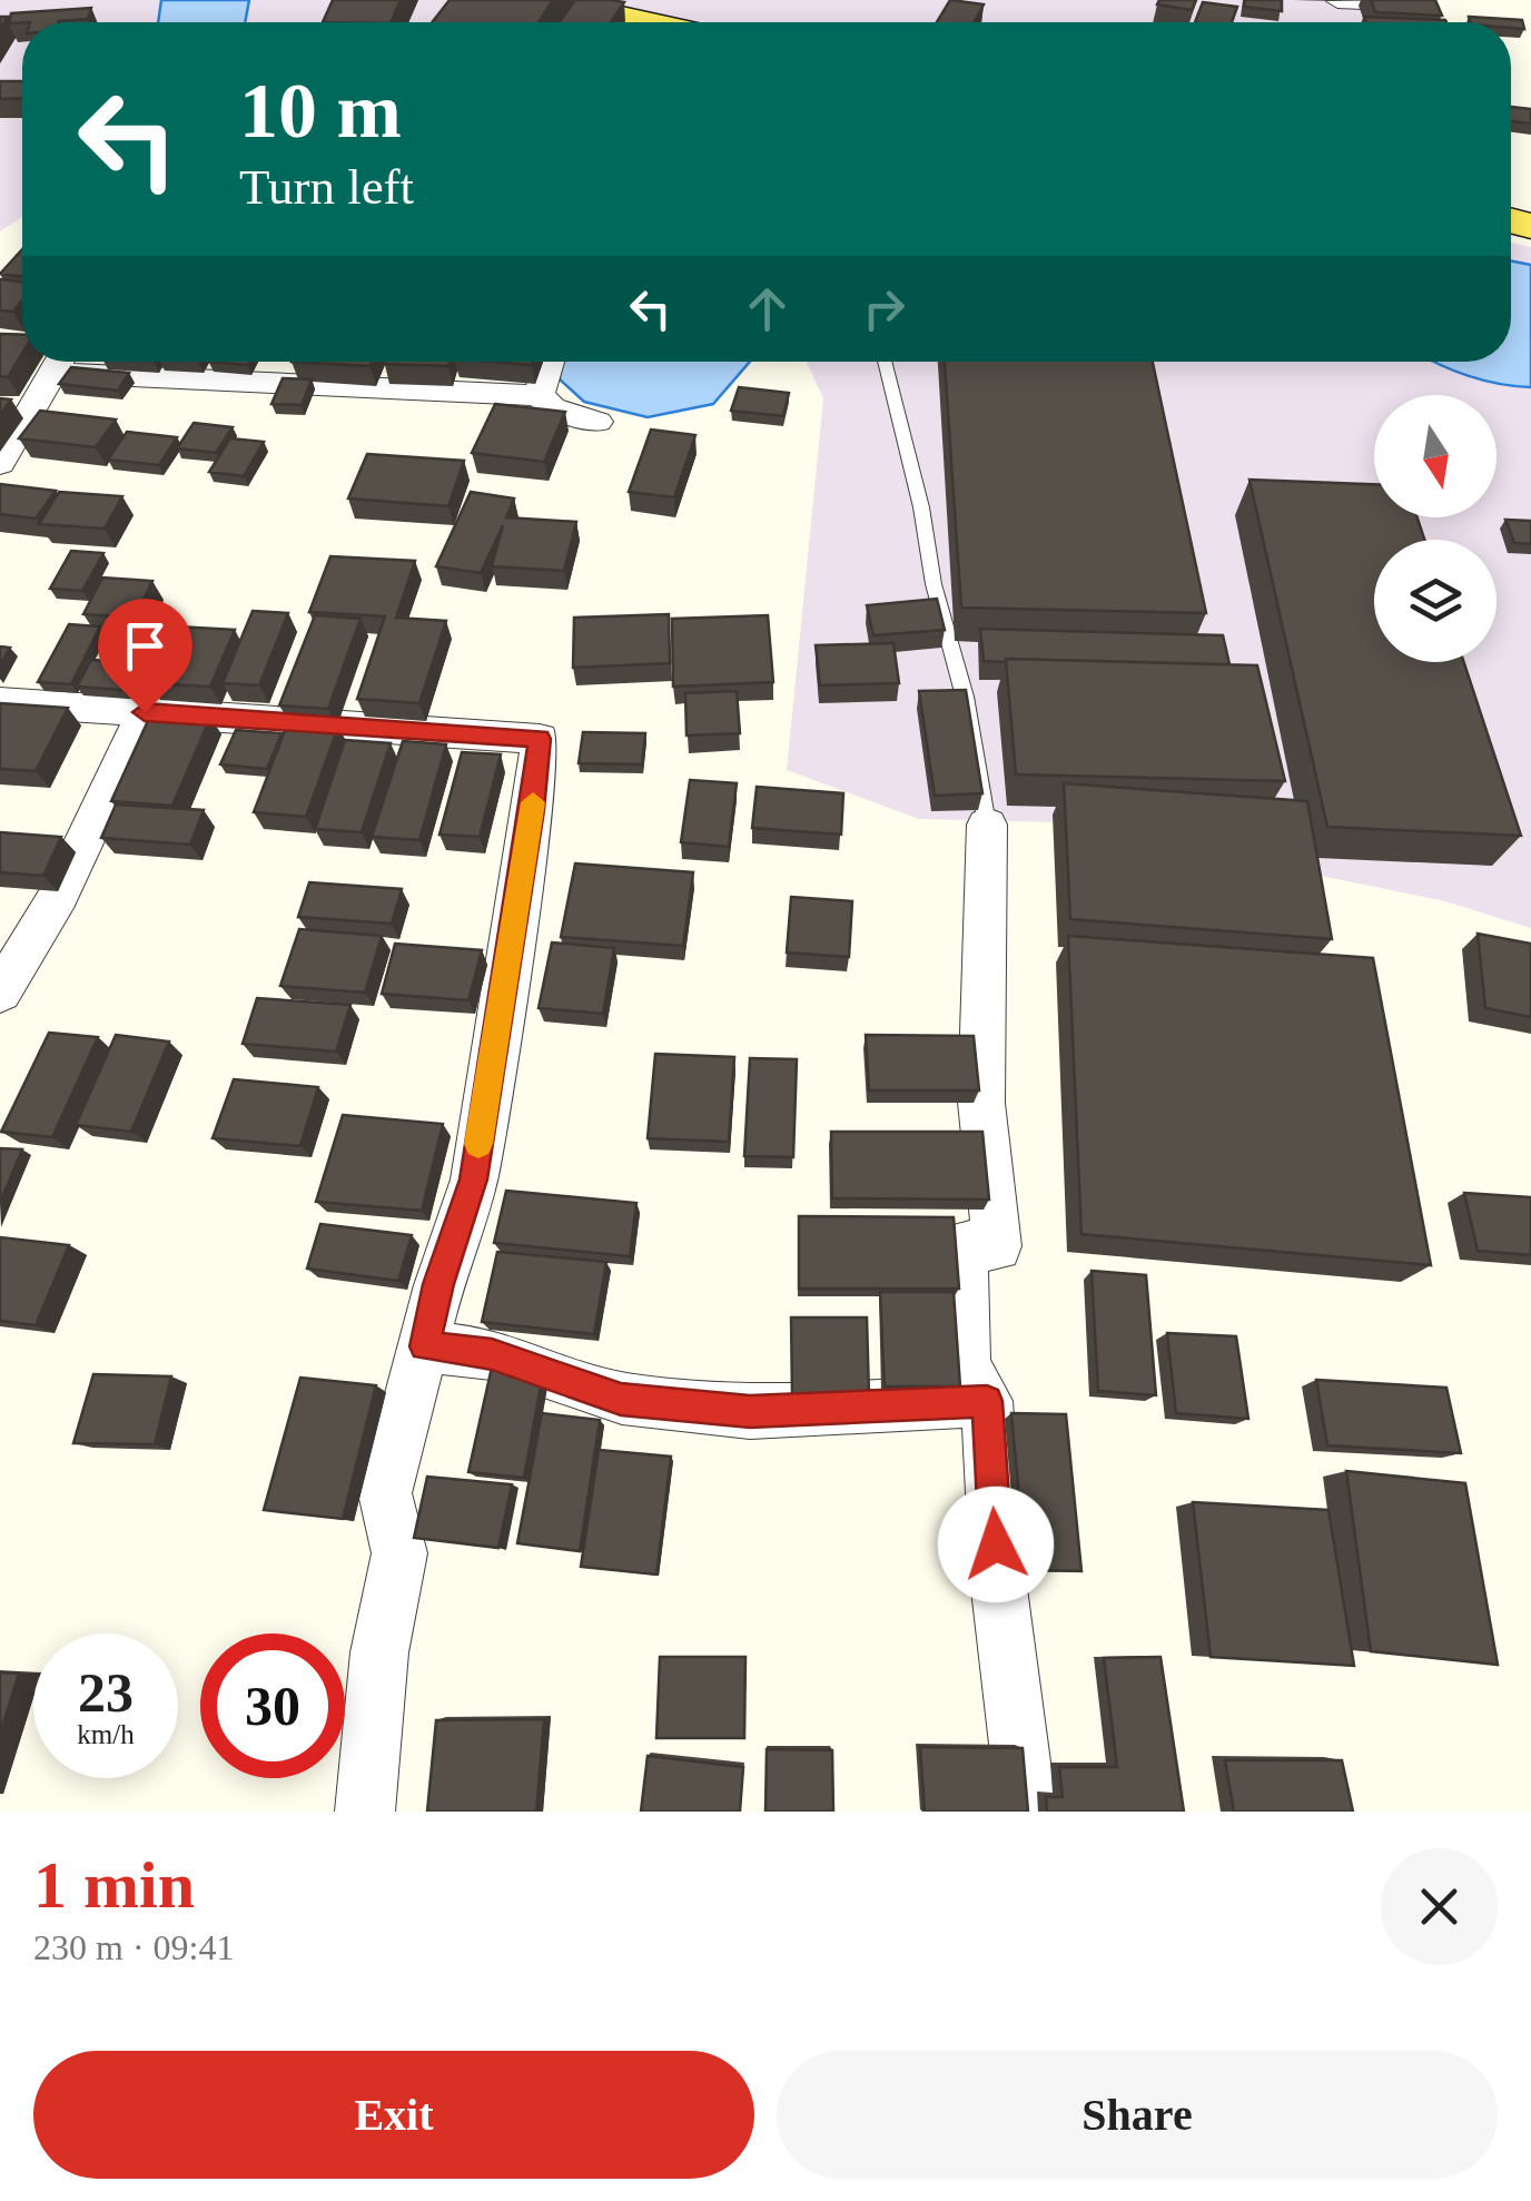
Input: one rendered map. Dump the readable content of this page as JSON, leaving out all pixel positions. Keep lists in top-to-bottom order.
{
  "north": "bottom",
  "page": {
    "turn": ["10 m", "Turn left"],
    "speed": "23 km/h",
    "limit": "30",
    "heading": ["1 min", "230 m · 09:41"],
    "buttons": ["Exit", "Share"]
  }
}
